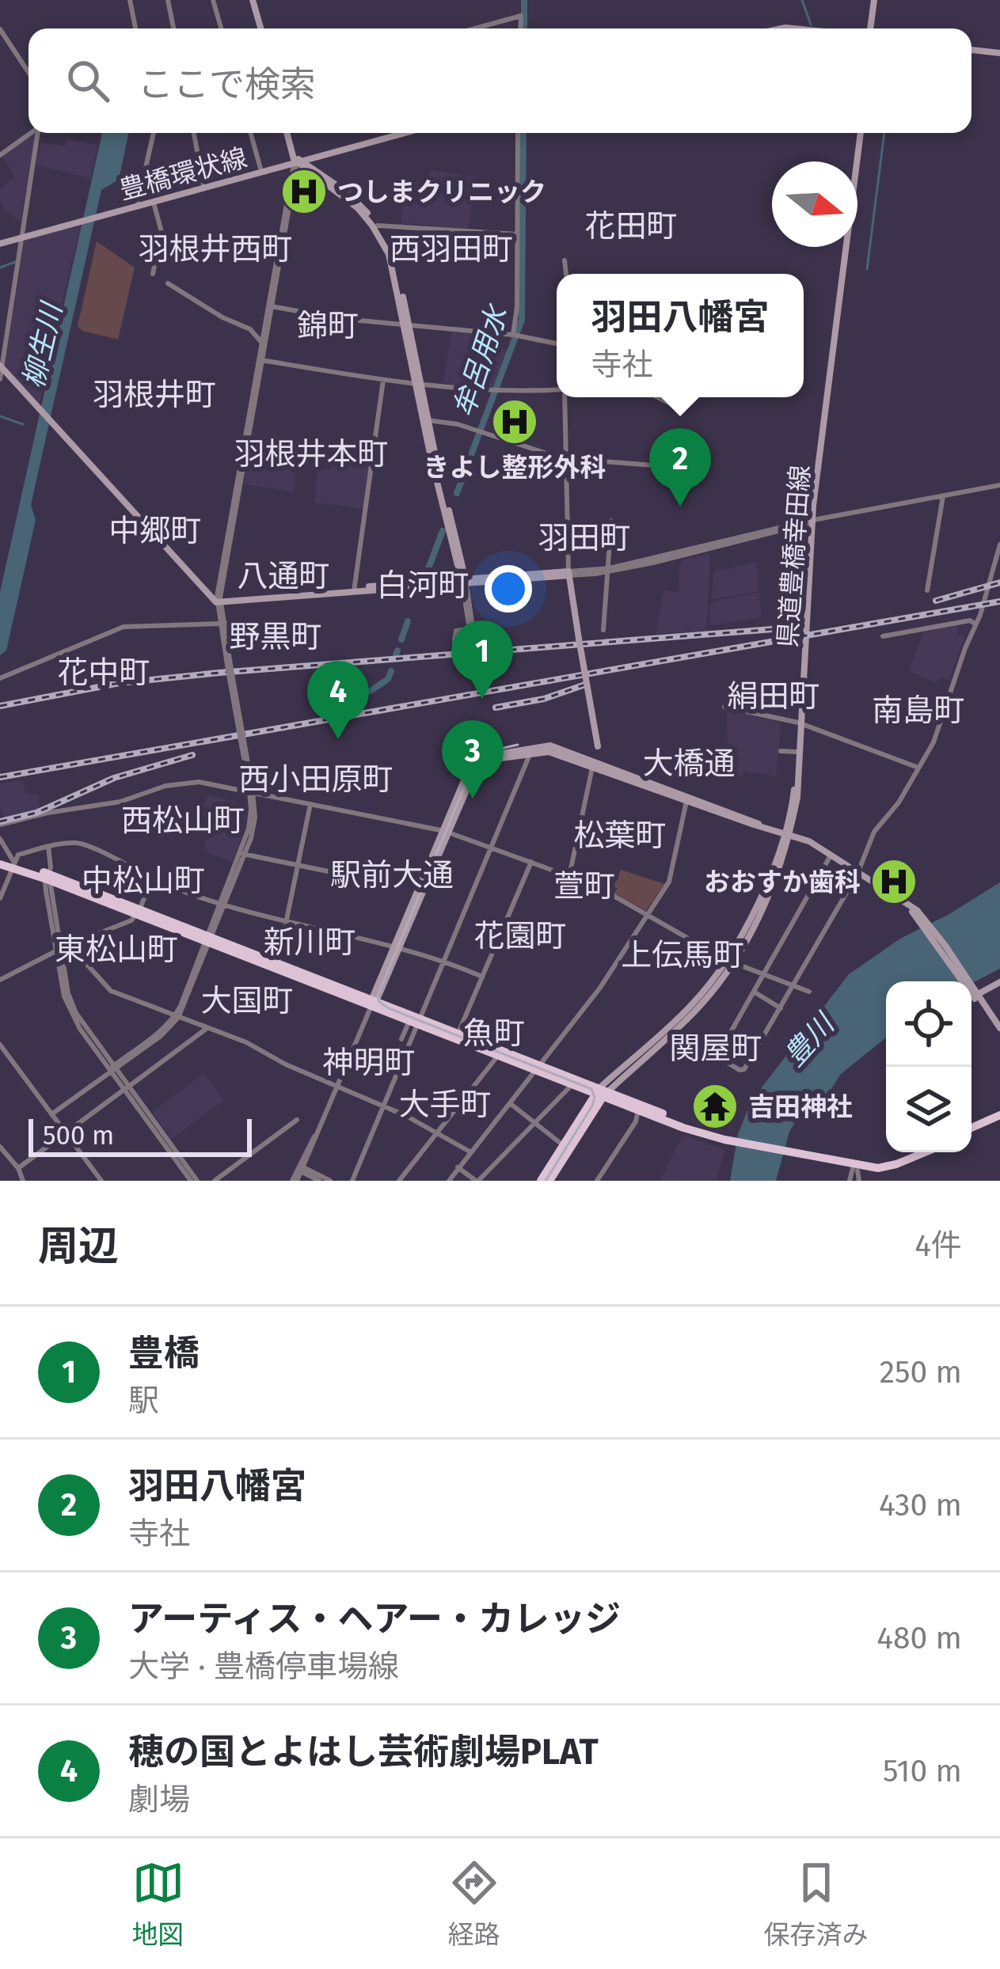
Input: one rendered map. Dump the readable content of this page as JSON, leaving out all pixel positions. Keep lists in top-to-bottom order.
{
  "streets": {
    "main road": ["豊橋環状線", "県道豊橋幸田線"]
  },
  "districts": [
    "花田町",
    "羽根井西町",
    "西羽田町",
    "錦町",
    "羽根井町",
    "羽根井本町",
    "中郷町",
    "羽田町",
    "八通町",
    "白河町",
    "野黒町",
    "花中町",
    "絹田町",
    "南島町",
    "大橋通",
    "西小田原町",
    "西松山町",
    "松葉町",
    "駅前大通",
    "中松山町",
    "萱町",
    "花園町",
    "新川町",
    "東松山町",
    "上伝馬町",
    "大国町",
    "魚町",
    "関屋町",
    "神明町",
    "大手町"
  ],
  "water": ["柳生川", "牟呂用水", "豊川"],
  "places": {
    "hospital": ["つしまクリニック", "きよし整形外科", "おおすか歯科"],
    "temple": ["吉田神社"]
  },
  "scale_bar": "500 m",
  "north": "right",
  "page": {
    "search": "ここで検索",
    "popup": ["羽田八幡宮", "寺社"],
    "pins": [
      "2",
      "1",
      "4",
      "3"
    ],
    "scale": "500 m",
    "heading": ["周辺", "4件"],
    "list": [
      {
        "mark": "1",
        "name": "豊橋",
        "note": "駅",
        "value": "250 m"
      },
      {
        "mark": "2",
        "name": "羽田八幡宮",
        "note": "寺社",
        "value": "430 m"
      },
      {
        "mark": "3",
        "name": "アーティス・ヘアー・カレッジ",
        "note": "大学 · 豊橋停車場線",
        "value": "480 m"
      },
      {
        "mark": "4",
        "name": "穂の国とよはし芸術劇場PLAT",
        "note": "劇場",
        "value": "510 m"
      }
    ],
    "nav": ["地図", "経路", "保存済み"]
  }
}
